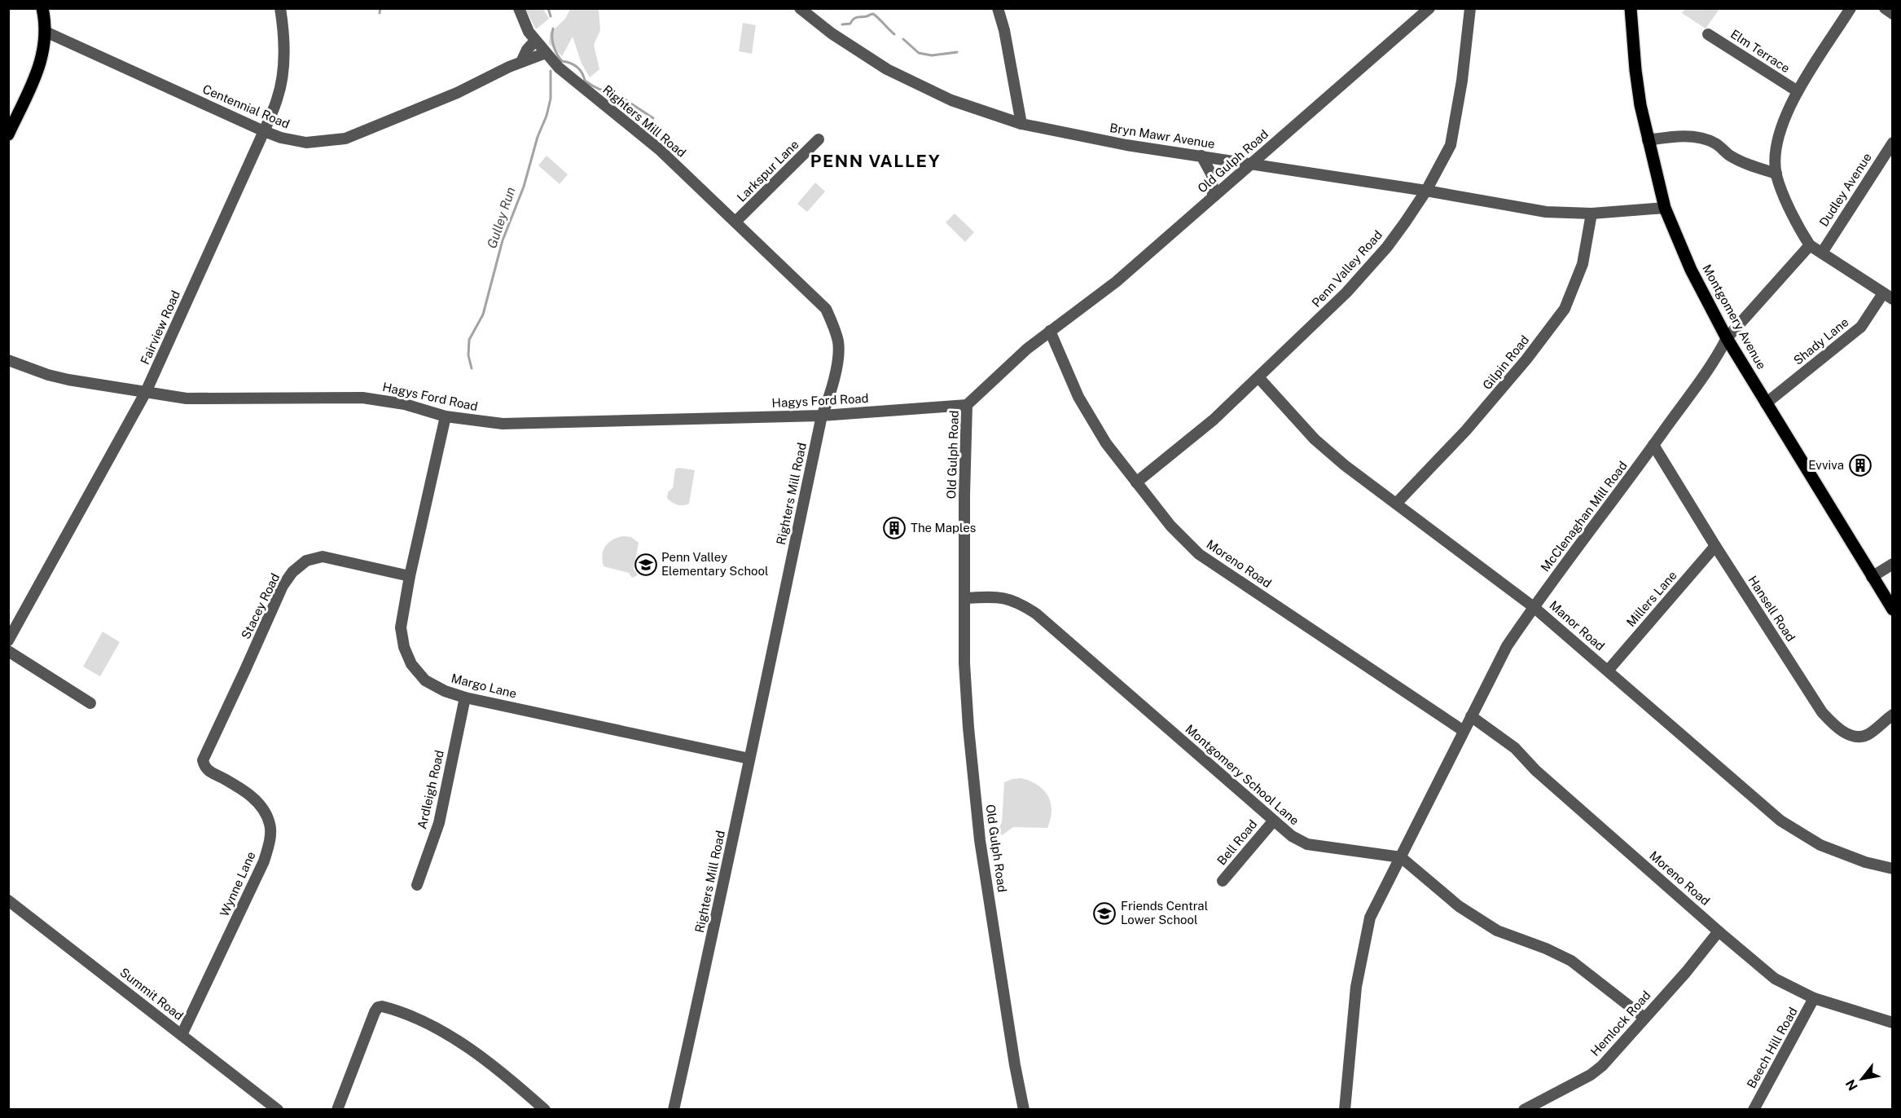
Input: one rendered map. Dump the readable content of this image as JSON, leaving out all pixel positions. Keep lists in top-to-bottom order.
{
  "streets": {
    "main road": ["Montgomery Avenue"],
    "street": [
      "Elm Terrace",
      "Centennial Road",
      "Righters Mill Road",
      "Bryn Mawr Avenue",
      "Old Gulph Road",
      "Larkspur Lane",
      "Dudley Avenue",
      "Penn Valley Road",
      "Fairview Road",
      "Shady Lane",
      "Gilpin Road",
      "Hagys Ford Road",
      "McClenaghan Mill Road",
      "Moreno Road",
      "Millers Lane",
      "Stacey Road",
      "Hansell Road",
      "Manor Road",
      "Margo Lane",
      "Montgomery School Lane",
      "Ardleigh Road",
      "Bell Road",
      "Wynne Lane",
      "Summit Road",
      "Hemlock Road",
      "Beech Hill Road"
    ]
  },
  "crossings": [
    ["Centennial Road", "Righters Mill Road"],
    ["Centennial Road", "Fairview Road"],
    ["Righters Mill Road", "Larkspur Lane"],
    ["Righters Mill Road", "Hagys Ford Road"],
    ["Righters Mill Road", "Margo Lane"],
    ["Bryn Mawr Avenue", "Old Gulph Road"],
    ["Bryn Mawr Avenue", "Penn Valley Road"],
    ["Bryn Mawr Avenue", "Montgomery Avenue"],
    ["Bryn Mawr Avenue", "Gilpin Road"],
    ["Old Gulph Road", "Hagys Ford Road"],
    ["Old Gulph Road", "Moreno Road"],
    ["Old Gulph Road", "Montgomery School Lane"],
    ["Penn Valley Road", "Moreno Road"],
    ["Penn Valley Road", "Manor Road"],
    ["Montgomery Avenue", "Shady Lane"],
    ["Montgomery Avenue", "McClenaghan Mill Road"],
    ["Fairview Road", "Hagys Ford Road"],
    ["Gilpin Road", "Manor Road"],
    ["Hagys Ford Road", "Margo Lane"],
    ["McClenaghan Mill Road", "Moreno Road"],
    ["McClenaghan Mill Road", "Hansell Road"],
    ["McClenaghan Mill Road", "Manor Road"],
    ["Moreno Road", "Hemlock Road"],
    ["Moreno Road", "Beech Hill Road"],
    ["Millers Lane", "Hansell Road"],
    ["Millers Lane", "Manor Road"],
    ["Stacey Road", "Margo Lane"],
    ["Stacey Road", "Wynne Lane"],
    ["Margo Lane", "Ardleigh Road"],
    ["Montgomery School Lane", "Bell Road"],
    ["Wynne Lane", "Summit Road"]
  ],
  "districts": ["PENN VALLEY"],
  "water": ["Gulley Run"],
  "places": {
    "building": ["Evviva", "The Maples"],
    "school or university": ["Penn Valley Elementary School", "Friends Central Lower School"]
  },
  "north": "bottom left"
}
